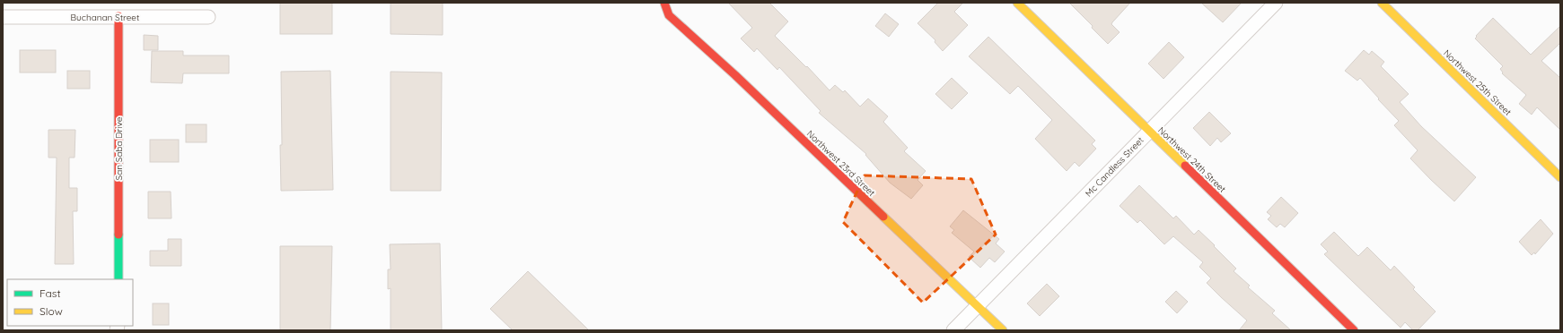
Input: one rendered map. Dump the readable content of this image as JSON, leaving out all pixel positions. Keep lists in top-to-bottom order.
{
  "streets": {
    "street": [
      "Buchanan Street",
      "Northwest 25th Street",
      "San Saba Drive",
      "Northwest 24th Street",
      "Northwest 23rd Street",
      "Mc Candless Street"
    ]
  },
  "crossings": [
    ["Buchanan Street", "San Saba Drive"],
    ["Northwest 24th Street", "Mc Candless Street"],
    ["Northwest 23rd Street", "Mc Candless Street"]
  ],
  "legend": ["Fast", "Slow"]
}
